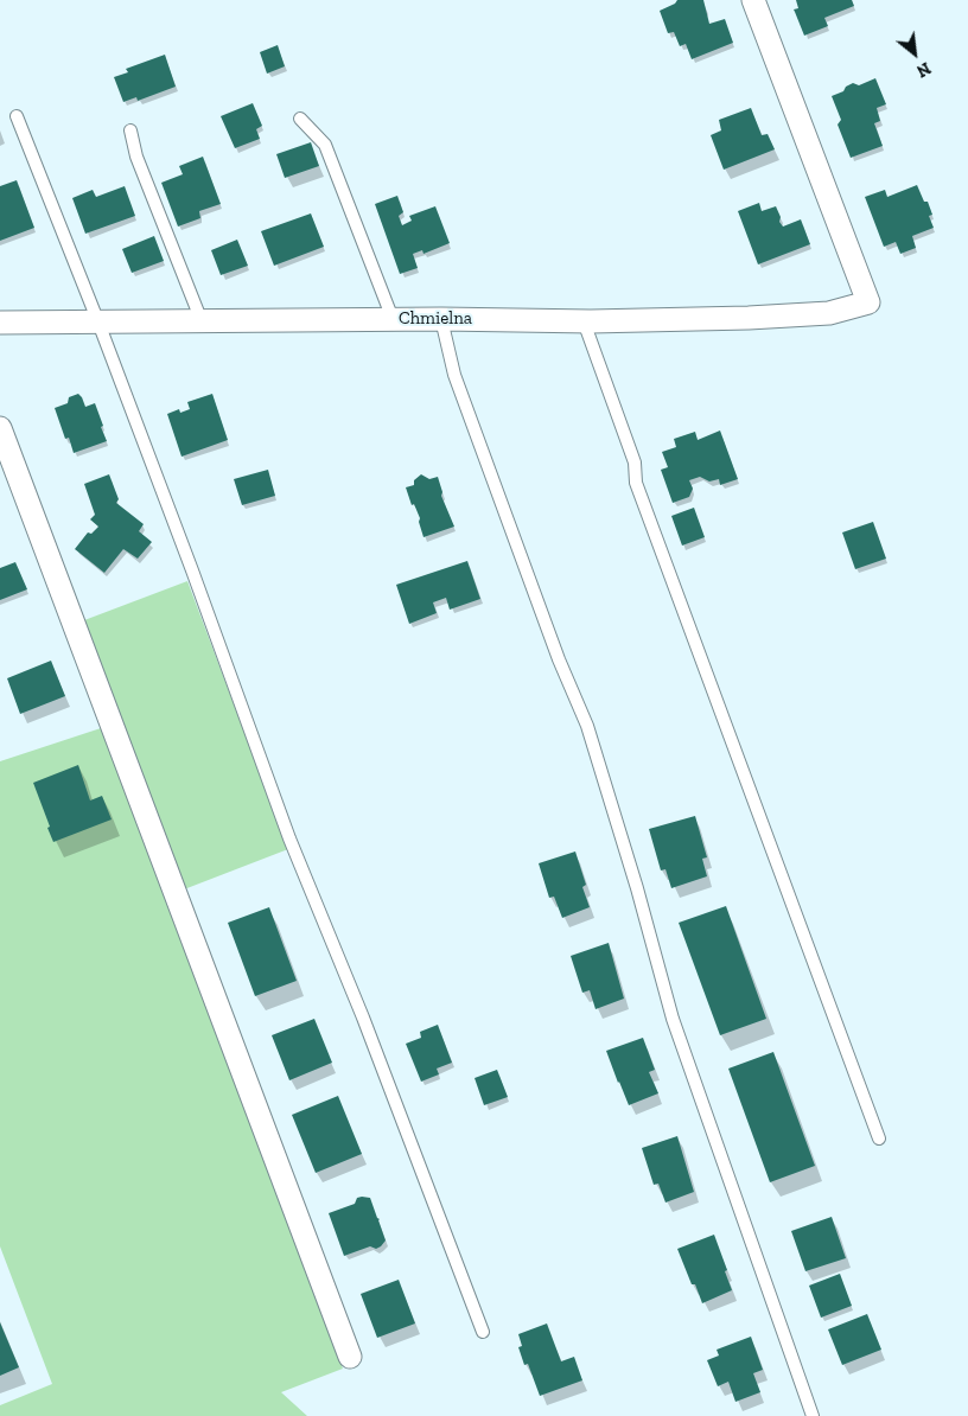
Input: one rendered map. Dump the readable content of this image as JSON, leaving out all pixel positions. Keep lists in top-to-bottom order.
{
  "streets": {
    "street": ["Chmielna"]
  },
  "north": "bottom right"
}
